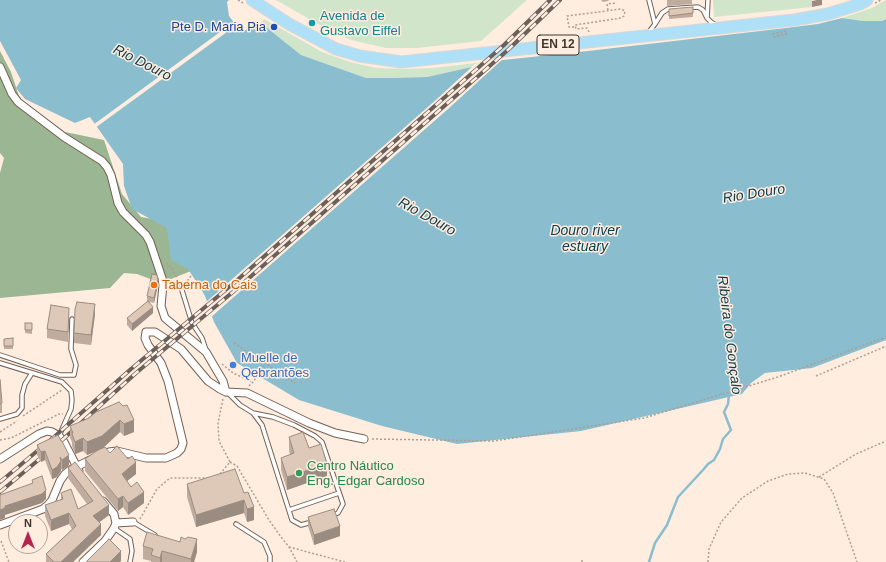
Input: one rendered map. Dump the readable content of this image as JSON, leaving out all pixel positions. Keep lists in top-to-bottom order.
{
  "streets": {
    "main road": ["EN 12"]
  },
  "water": ["Rio Douro", "Douro river estuary", "Ribeira do Gonçalo"],
  "places": [
    "Avenida de Gustavo Eiffel",
    "Pte D. Maria Pia",
    "Taberna do Cais",
    "Muelle de Qebrantões",
    "Centro Náutico Eng. Edgar Cardoso"
  ],
  "north": "top"
}
